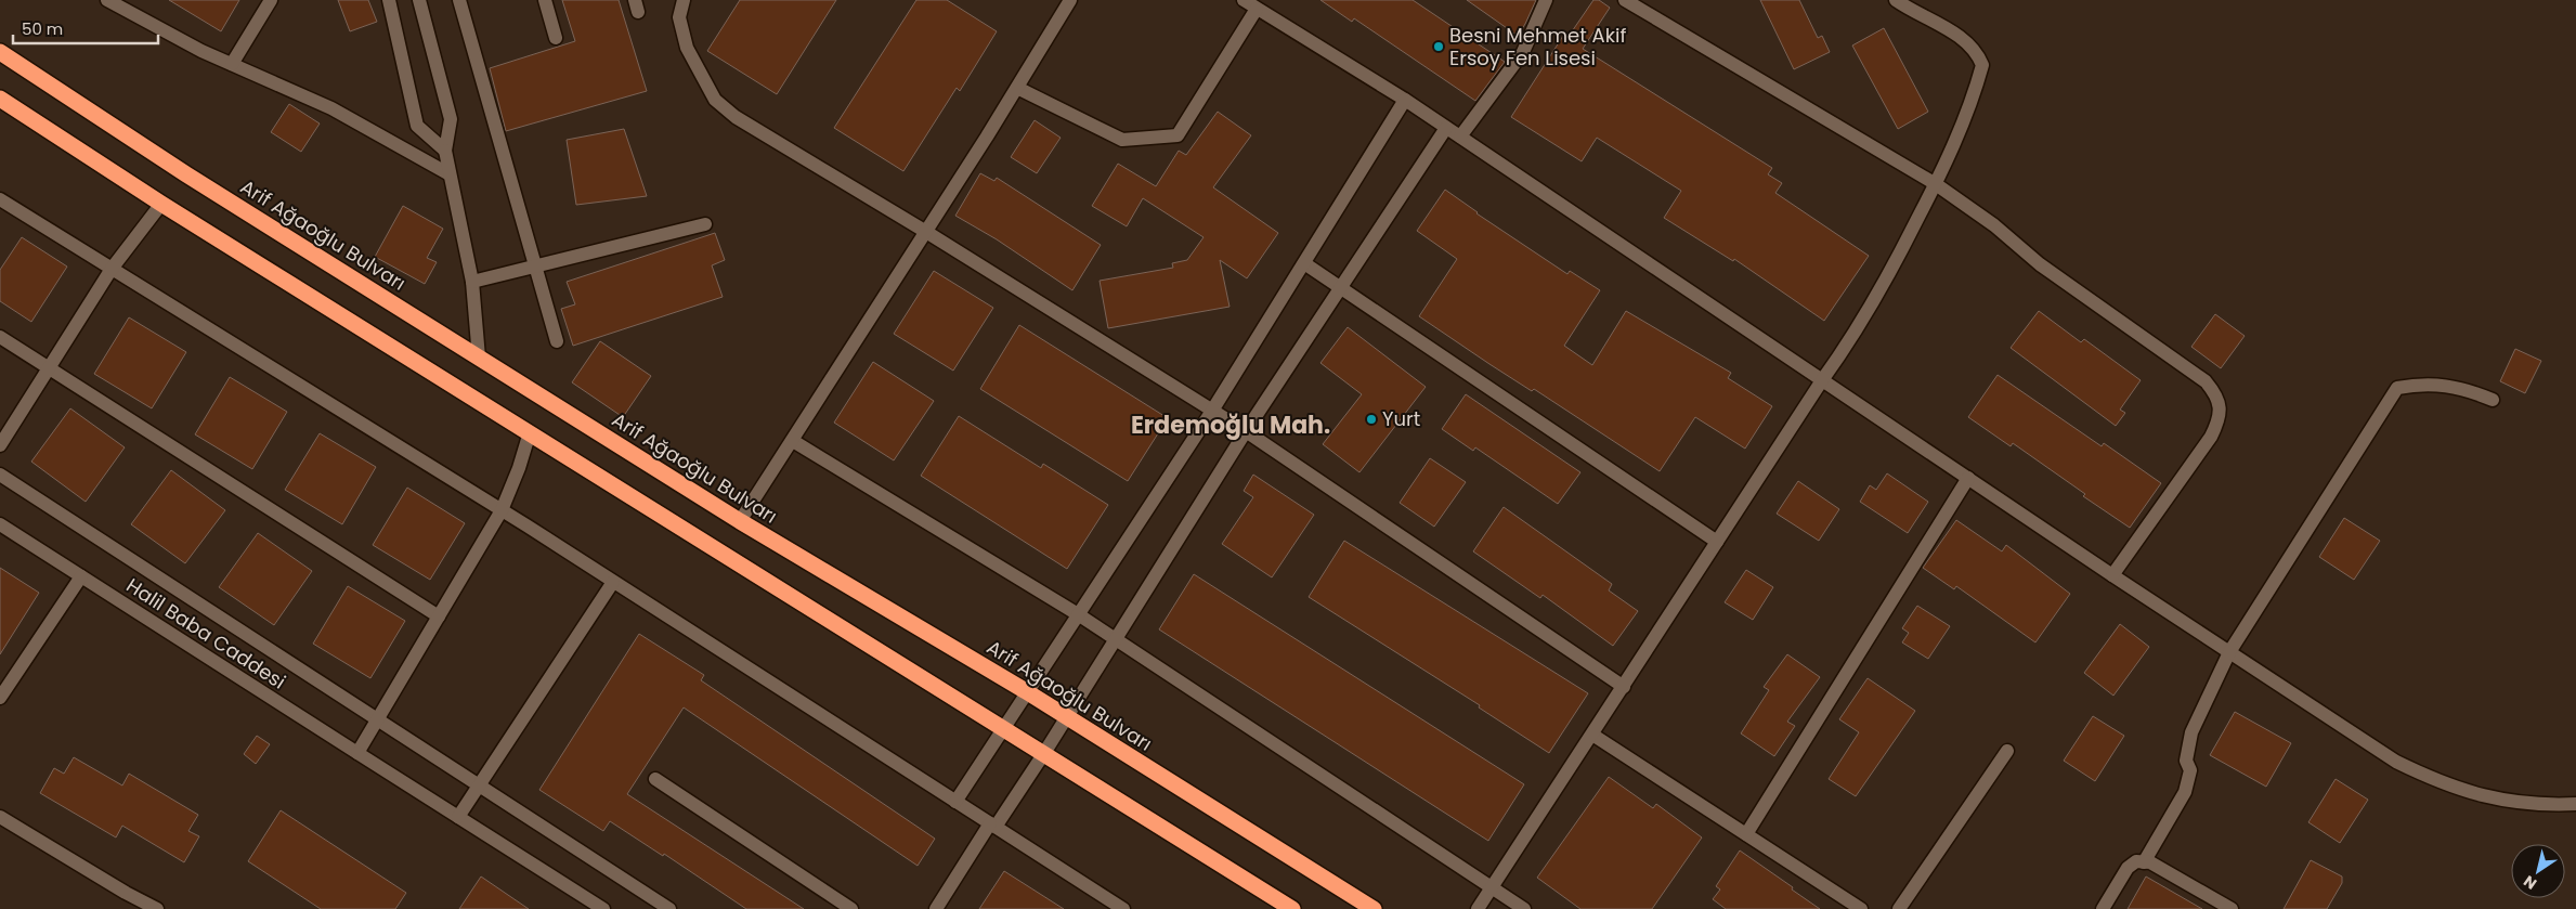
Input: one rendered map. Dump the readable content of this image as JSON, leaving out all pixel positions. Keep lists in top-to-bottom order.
{
  "streets": {
    "highway": ["Arif Ağaoğlu Bulvarı"],
    "street": ["Halil Baba Caddesi"]
  },
  "districts": ["Erdemoğlu Mah."],
  "places": ["Besni Mehmet Akif Ersoy Fen Lisesi", "Yurt"],
  "scale_bar": "50 m",
  "north": "bottom left"
}
